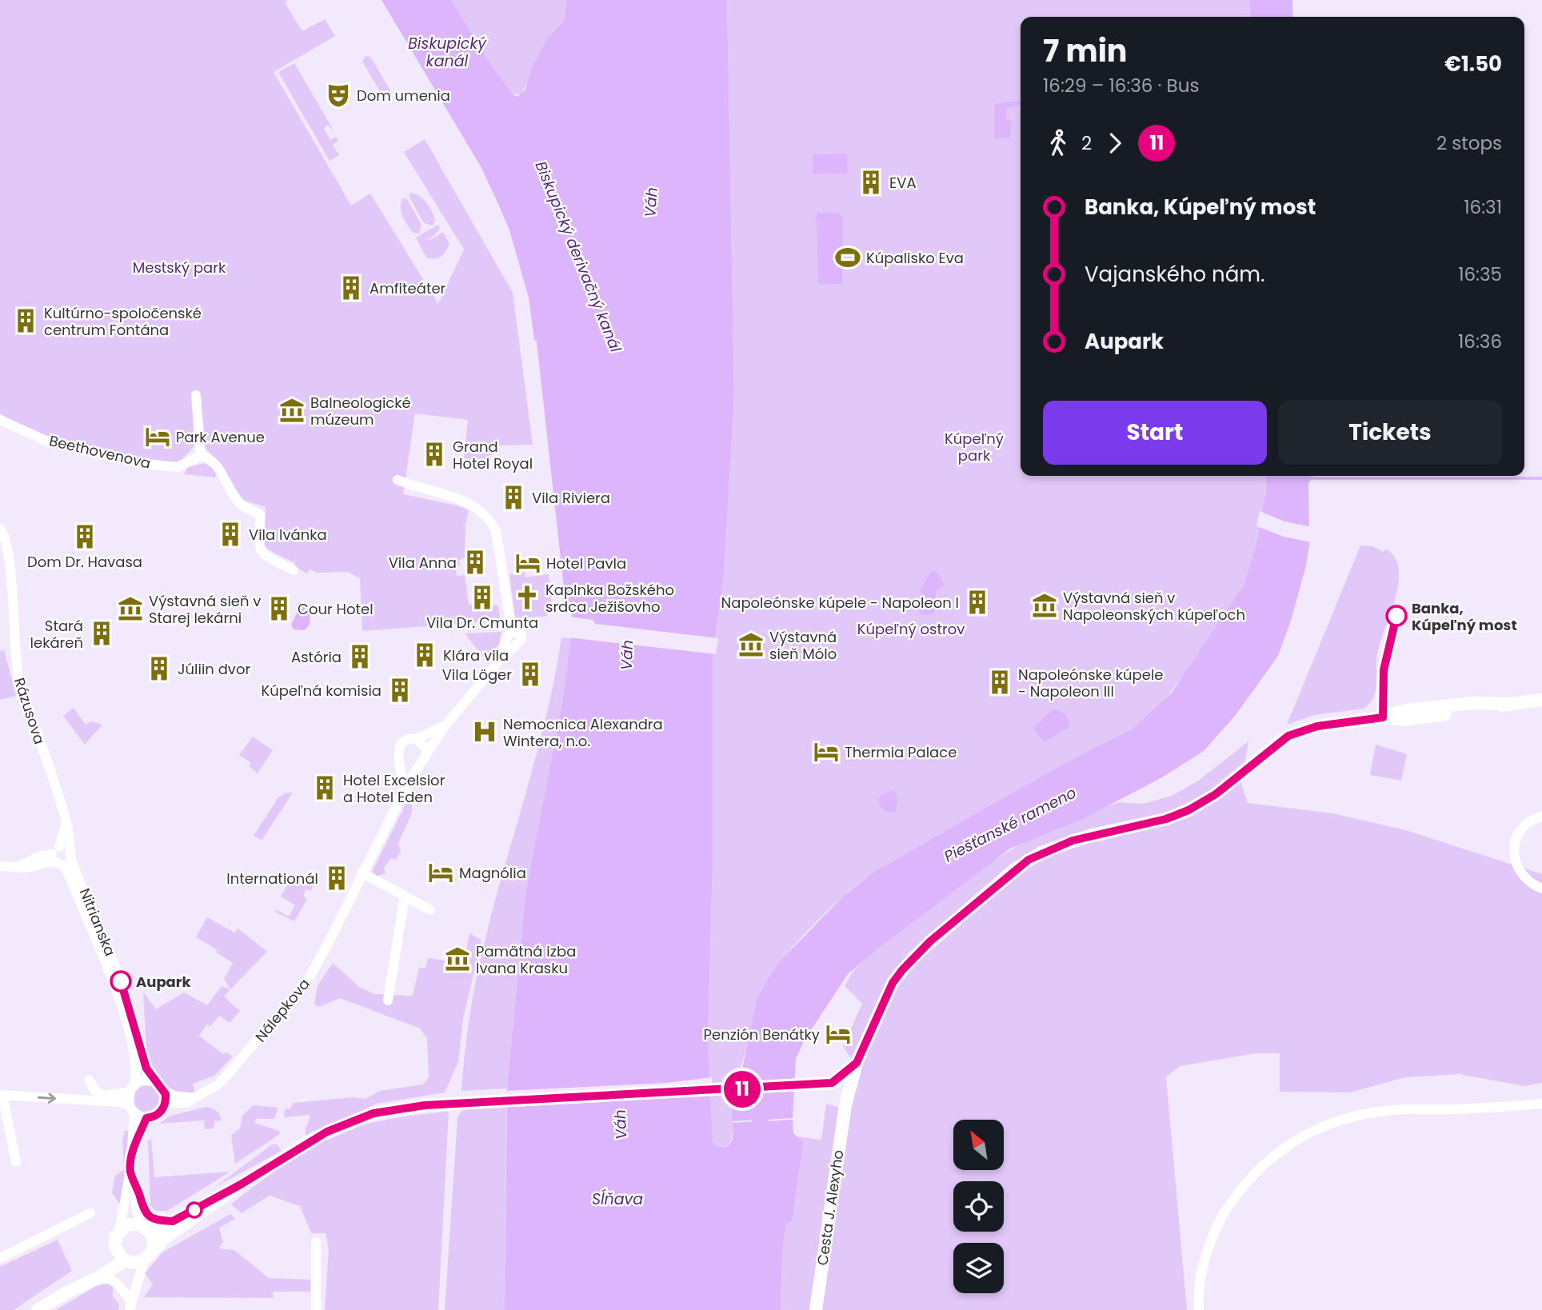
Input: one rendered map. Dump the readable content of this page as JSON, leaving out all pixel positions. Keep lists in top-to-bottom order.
{
  "streets": {
    "main road": ["Cesta J. Alexyho"],
    "street": [
      "Beethovenova",
      "Rázusova",
      "Nitrianska",
      "Nálepkova"
    ]
  },
  "crossings": [
    ["Rázusova", "Nitrianska"],
    ["Nitrianska", "Nálepkova"]
  ],
  "water": [
    "Biskupický kanál",
    "Váh",
    "Biskupický derivačný kanál",
    "Piešťanské rameno",
    "Sĺňava"
  ],
  "parks": ["Mestský park", "Kúpeľný park", "Kúpeľný ostrov"],
  "places": {
    "theatre": ["Dom umenia"],
    "building": [
      "EVA",
      "Amfiteáter",
      "Kultúrno-spoločenské centrum Fontána",
      "Grand Hotel Royal",
      "Vila Riviera",
      "Vila Ivánka",
      "Dom Dr. Havasa",
      "Vila Anna",
      "Vila Dr. Cmunta",
      "Napoleónske kúpele - Napoleon I",
      "Cour Hotel",
      "Stará lekáreň",
      "Klára vila",
      "Astória",
      "Júliin dvor",
      "Vila Löger",
      "Napoleónske kúpele - Napoleon III",
      "Kúpeľná komisia",
      "Hotel Excelsior a Hotel Eden",
      "Internationál"
    ],
    "sports": ["Kúpalisko Eva"],
    "museum": [
      "Balneologické múzeum",
      "Výstavná sieň v Napoleonských kúpeľoch",
      "Výstavná sieň v Starej lekárni",
      "Výstavná sieň Mólo",
      "Pamätná izba Ivana Krasku"
    ],
    "hotel": [
      "Park Avenue",
      "Hotel Pavla",
      "Thermia Palace",
      "Magnólia",
      "Penzión Benátky"
    ],
    "church": ["Kaplnka Božského srdca Ježišovho"],
    "other": ["Banka, Kúpeľný most", "Aupark"],
    "hospital": ["Nemocnica Alexandra Wintera, n.o."]
  },
  "lines": ["bus line 11"],
  "north": "top left",
  "page": {
    "on_map": "11",
    "heading": ["7 min", "16:29 – 16:36 · Bus", "€1.50"],
    "legs": ["2", "11", "2 stops"],
    "list": [
      {
        "name": "Banka, Kúpeľný most",
        "value": "16:31"
      },
      {
        "name": "Vajanského nám.",
        "value": "16:35"
      },
      {
        "name": "Aupark",
        "value": "16:36"
      }
    ],
    "buttons": ["Start", "Tickets"]
  }
}
